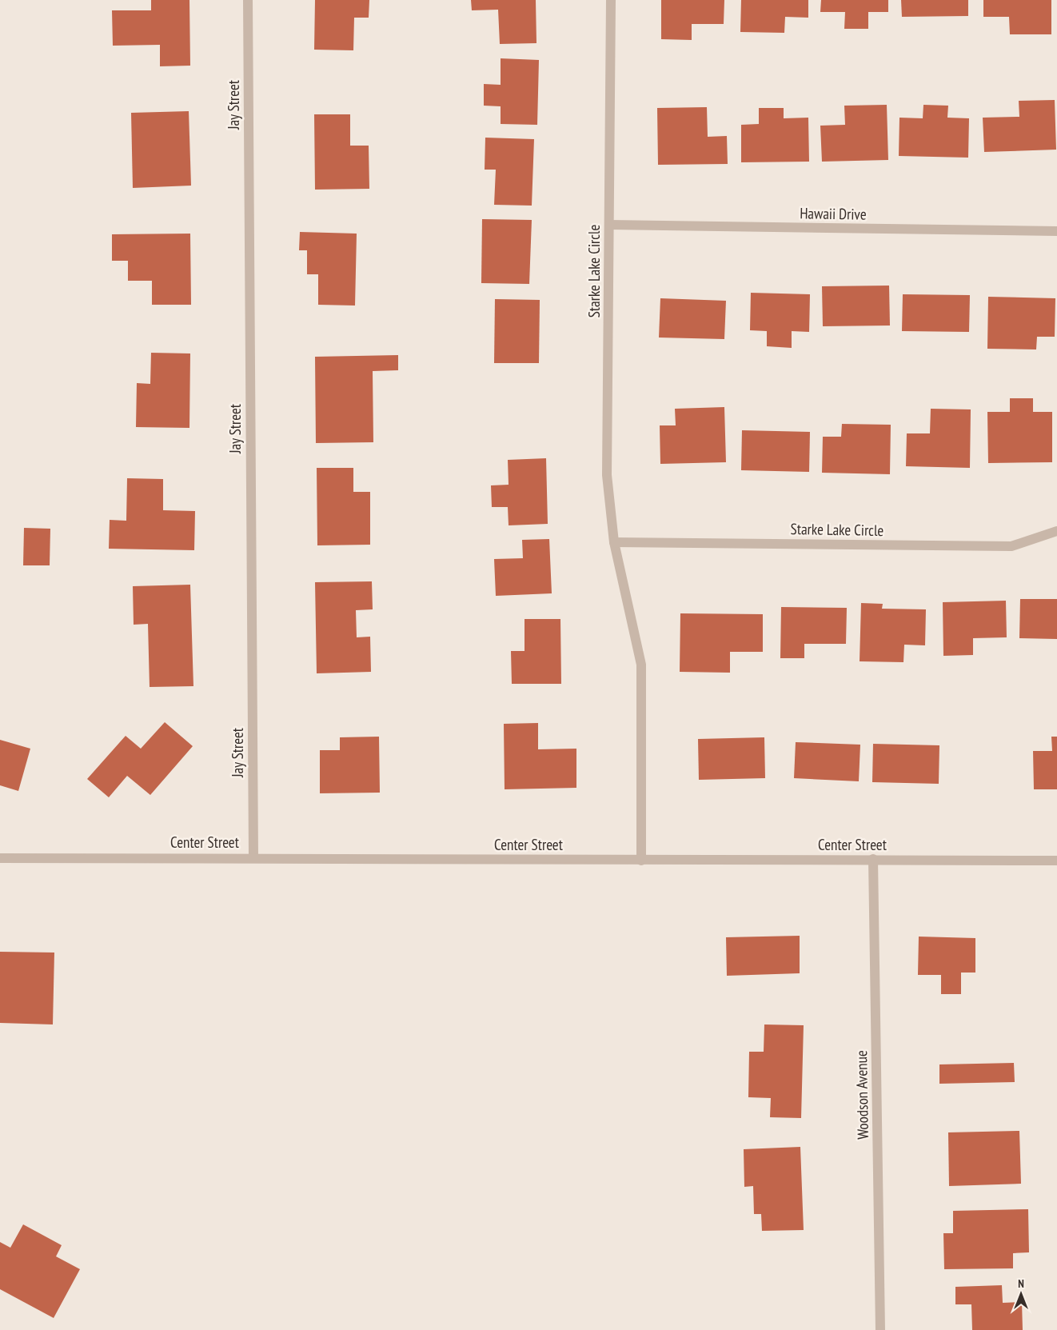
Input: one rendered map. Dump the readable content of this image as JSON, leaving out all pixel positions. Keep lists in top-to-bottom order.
{
  "streets": {
    "street": [
      "Jay Street",
      "Hawaii Drive",
      "Starke Lake Circle",
      "Center Street",
      "Woodson Avenue"
    ]
  },
  "crossings": [
    ["Jay Street", "Center Street"],
    ["Hawaii Drive", "Starke Lake Circle"],
    ["Starke Lake Circle", "Center Street"],
    ["Center Street", "Woodson Avenue"]
  ],
  "north": "top"
}
